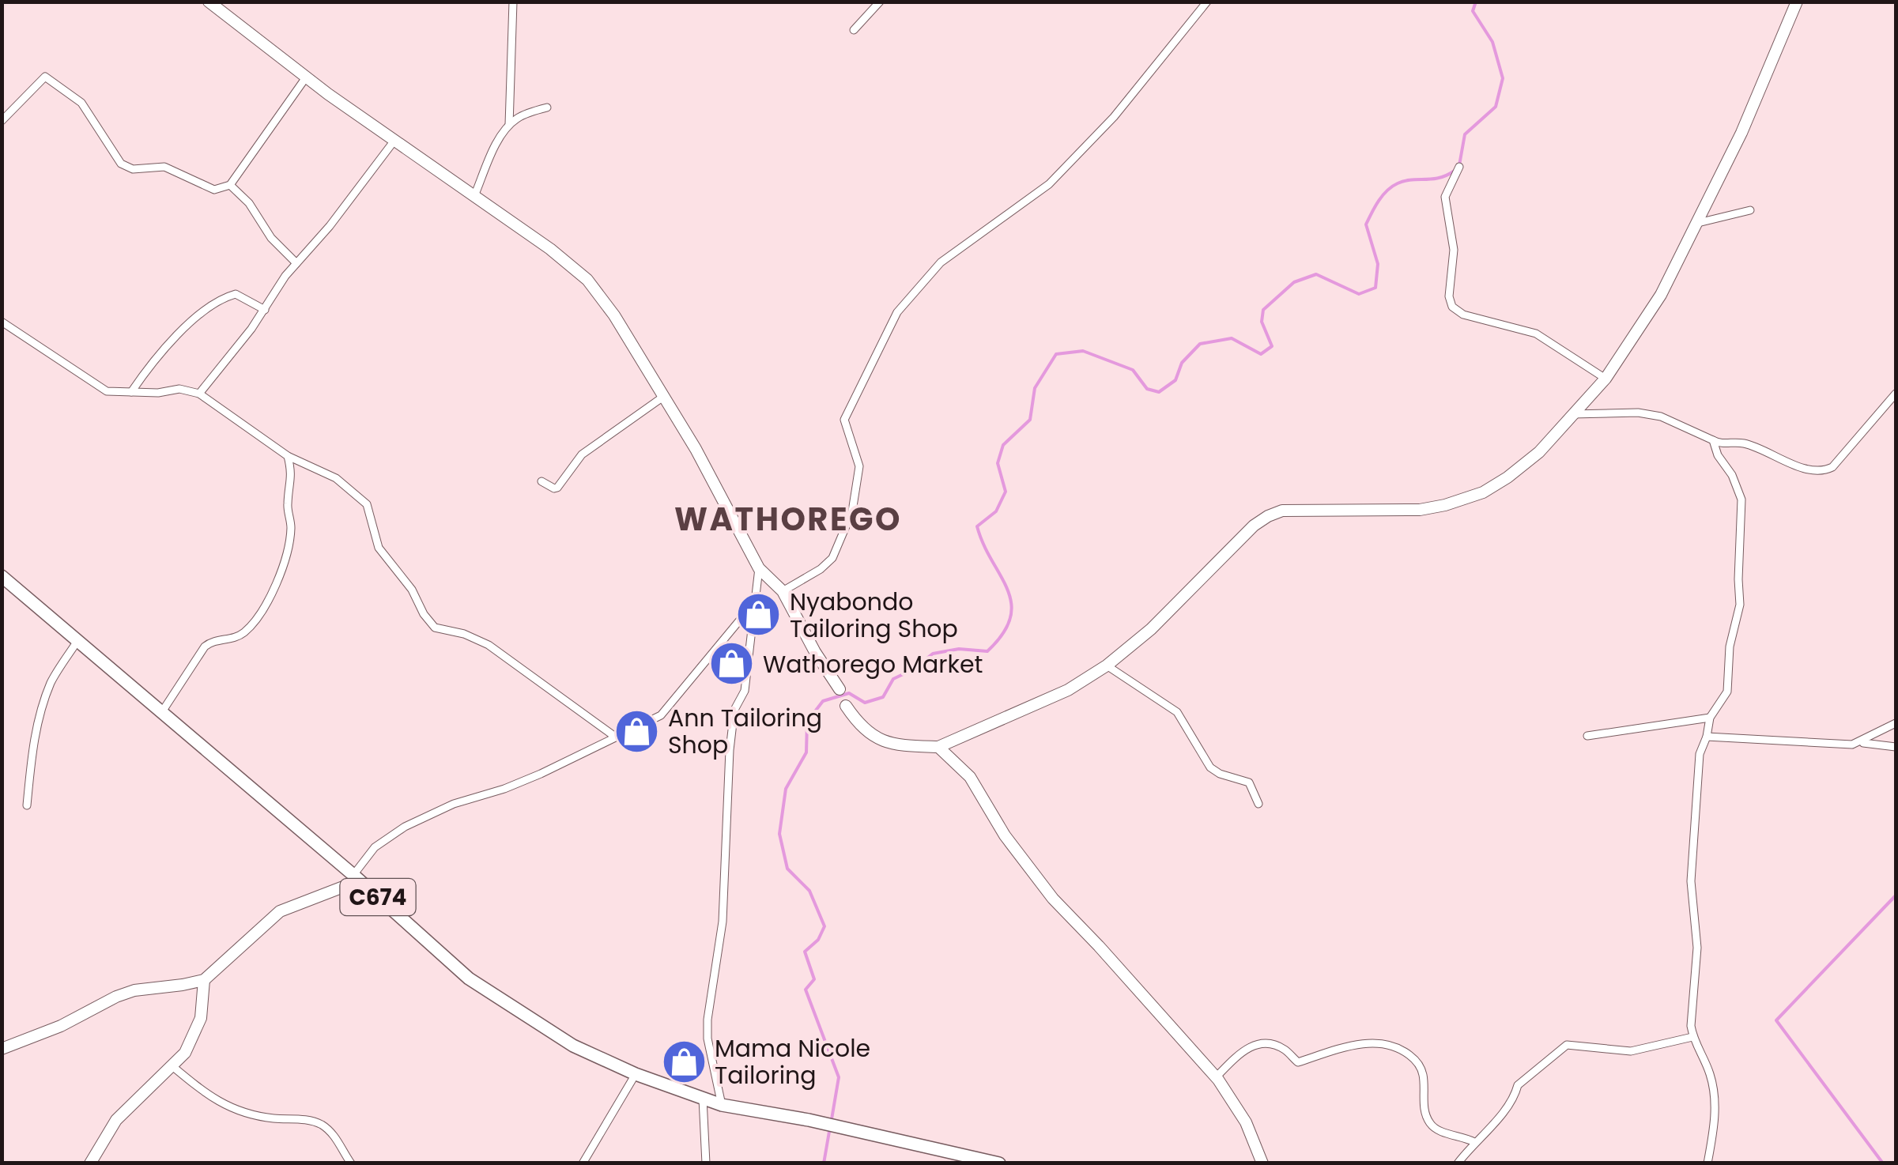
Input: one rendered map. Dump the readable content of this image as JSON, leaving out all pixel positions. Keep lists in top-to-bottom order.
{
  "streets": {
    "main road": ["C674"]
  },
  "districts": ["WATHOREGO"],
  "places": {
    "shop": [
      "Nyabondo Tailoring Shop",
      "Wathorego Market",
      "Ann Tailoring Shop",
      "Mama Nicole Tailoring"
    ]
  }
}
